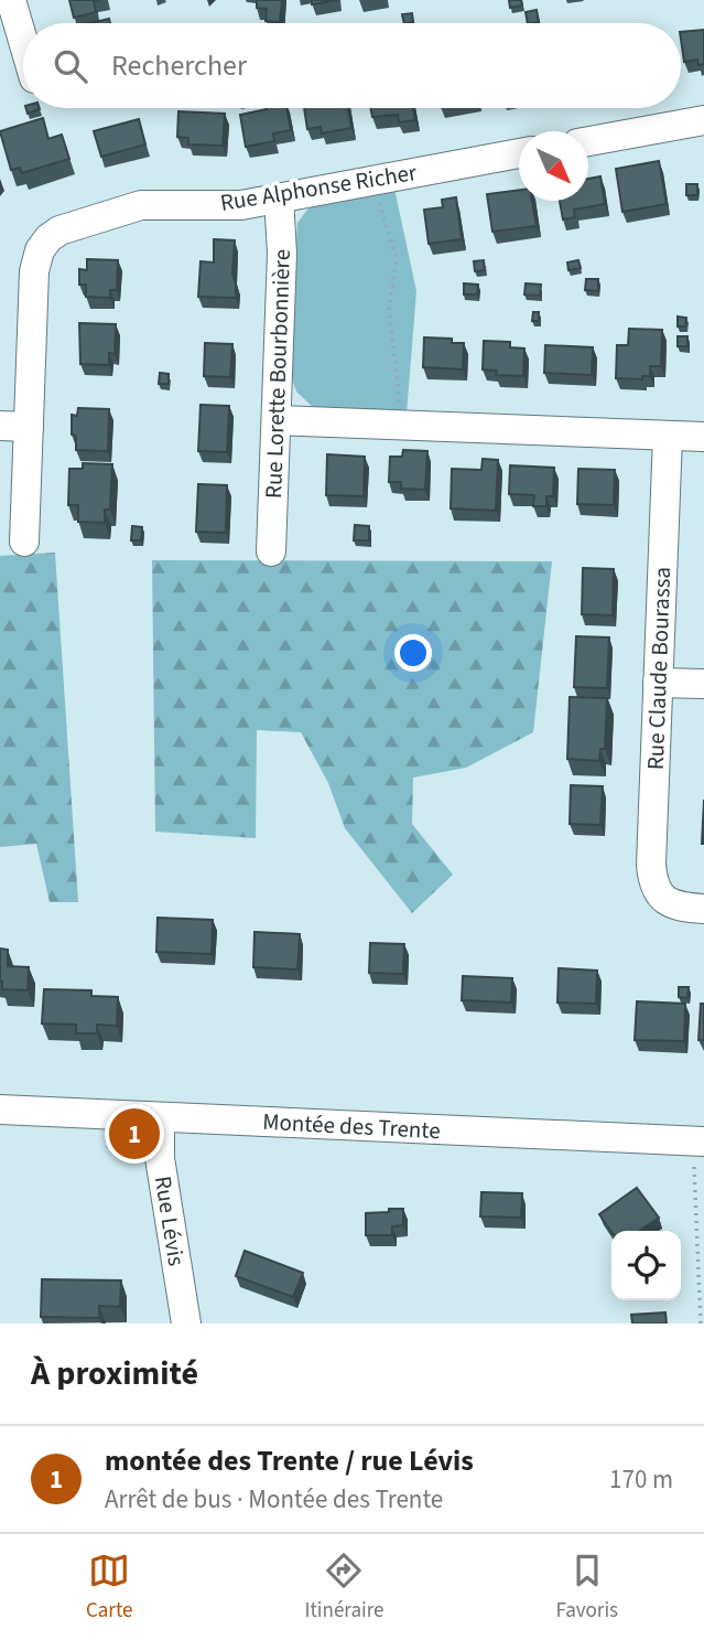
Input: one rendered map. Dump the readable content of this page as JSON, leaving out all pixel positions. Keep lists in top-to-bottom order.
{
  "streets": {
    "street": [
      "Rue Alphonse Richer",
      "Rue Lorette Bourbonnière",
      "Rue Claude Bourassa",
      "Montée des Trente",
      "Rue Lévis"
    ]
  },
  "crossings": [
    ["Rue Alphonse Richer", "Rue Lorette Bourbonnière"],
    ["Montée des Trente", "Rue Lévis"]
  ],
  "north": "bottom right",
  "page": {
    "search": "Rechercher",
    "pins": "1",
    "heading": "À proximité",
    "list": [
      {
        "mark": "1",
        "name": "montée des Trente / rue Lévis",
        "note": "Arrêt de bus · Montée des Trente",
        "value": "170 m"
      }
    ],
    "nav": ["Carte", "Itinéraire", "Favoris"]
  }
}
